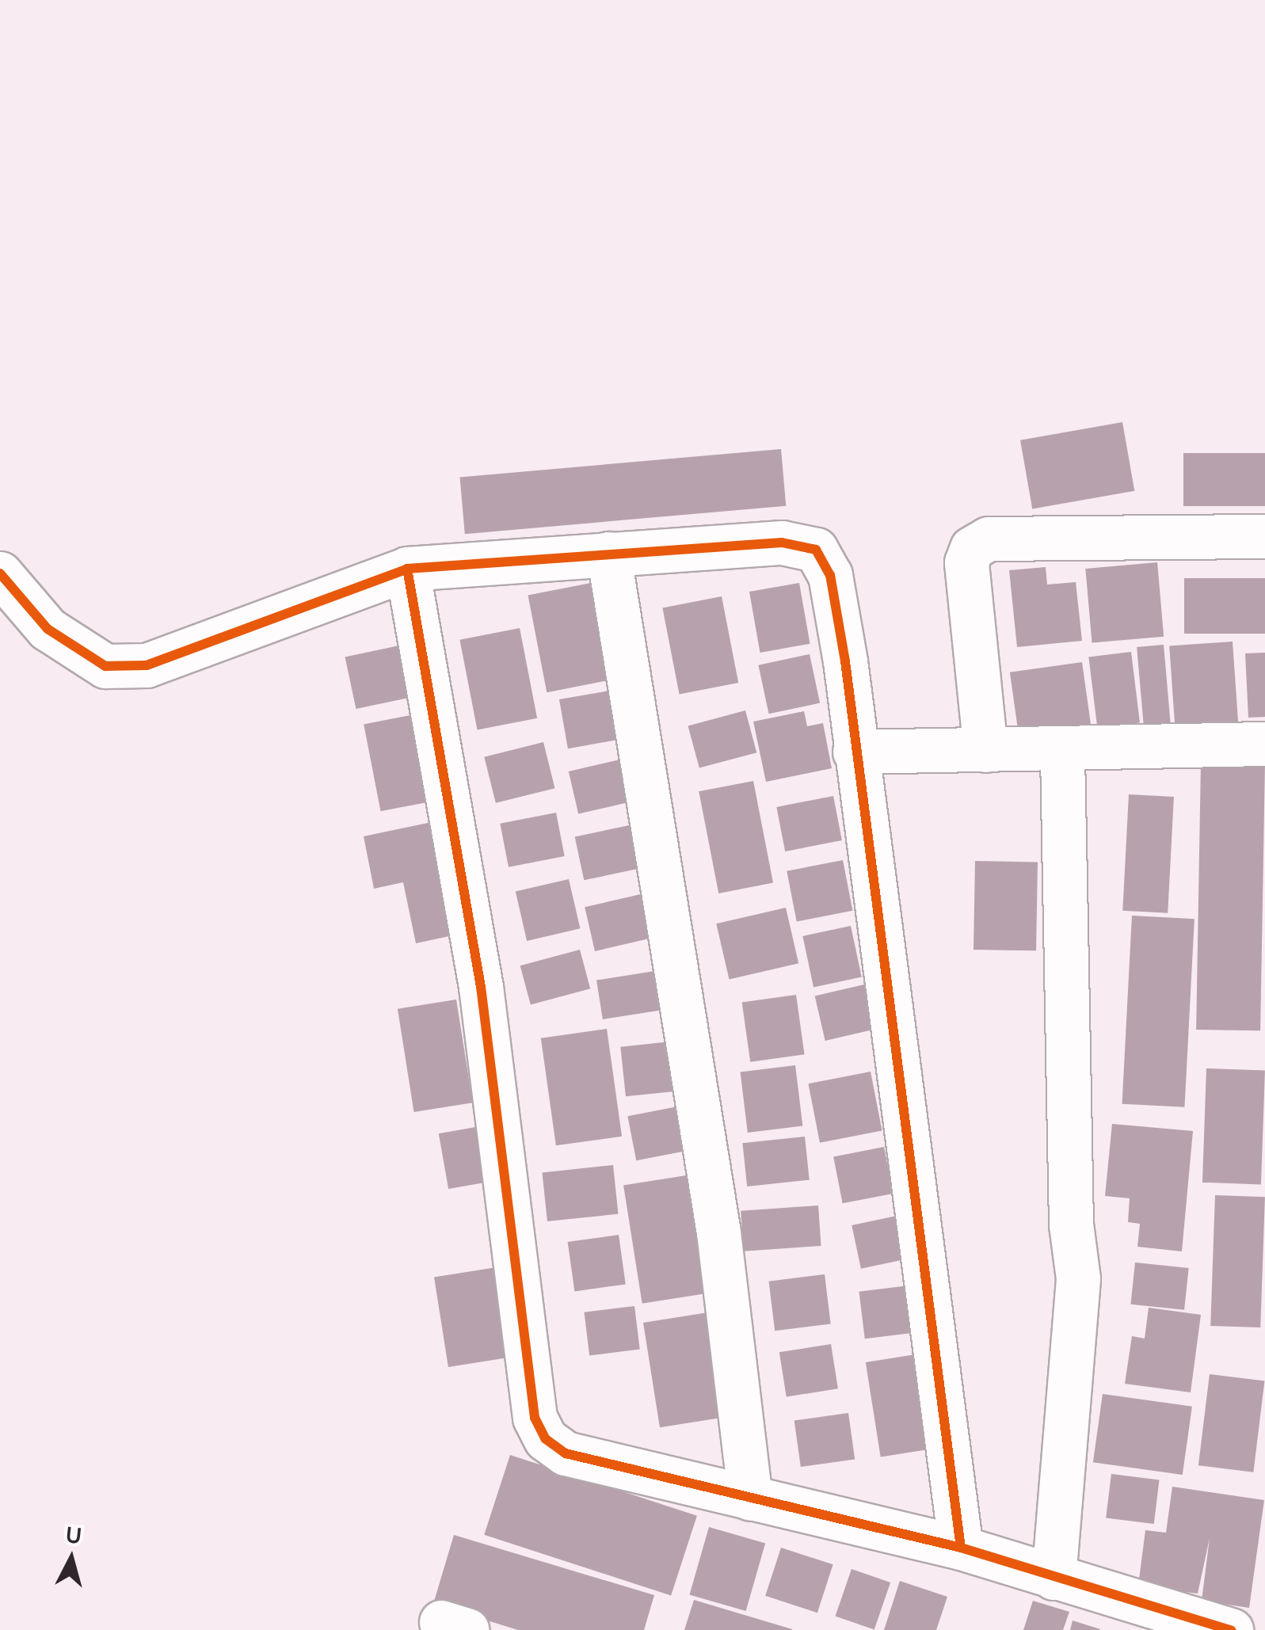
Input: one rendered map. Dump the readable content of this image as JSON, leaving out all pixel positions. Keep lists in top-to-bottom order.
{
  "north": "top"
}
